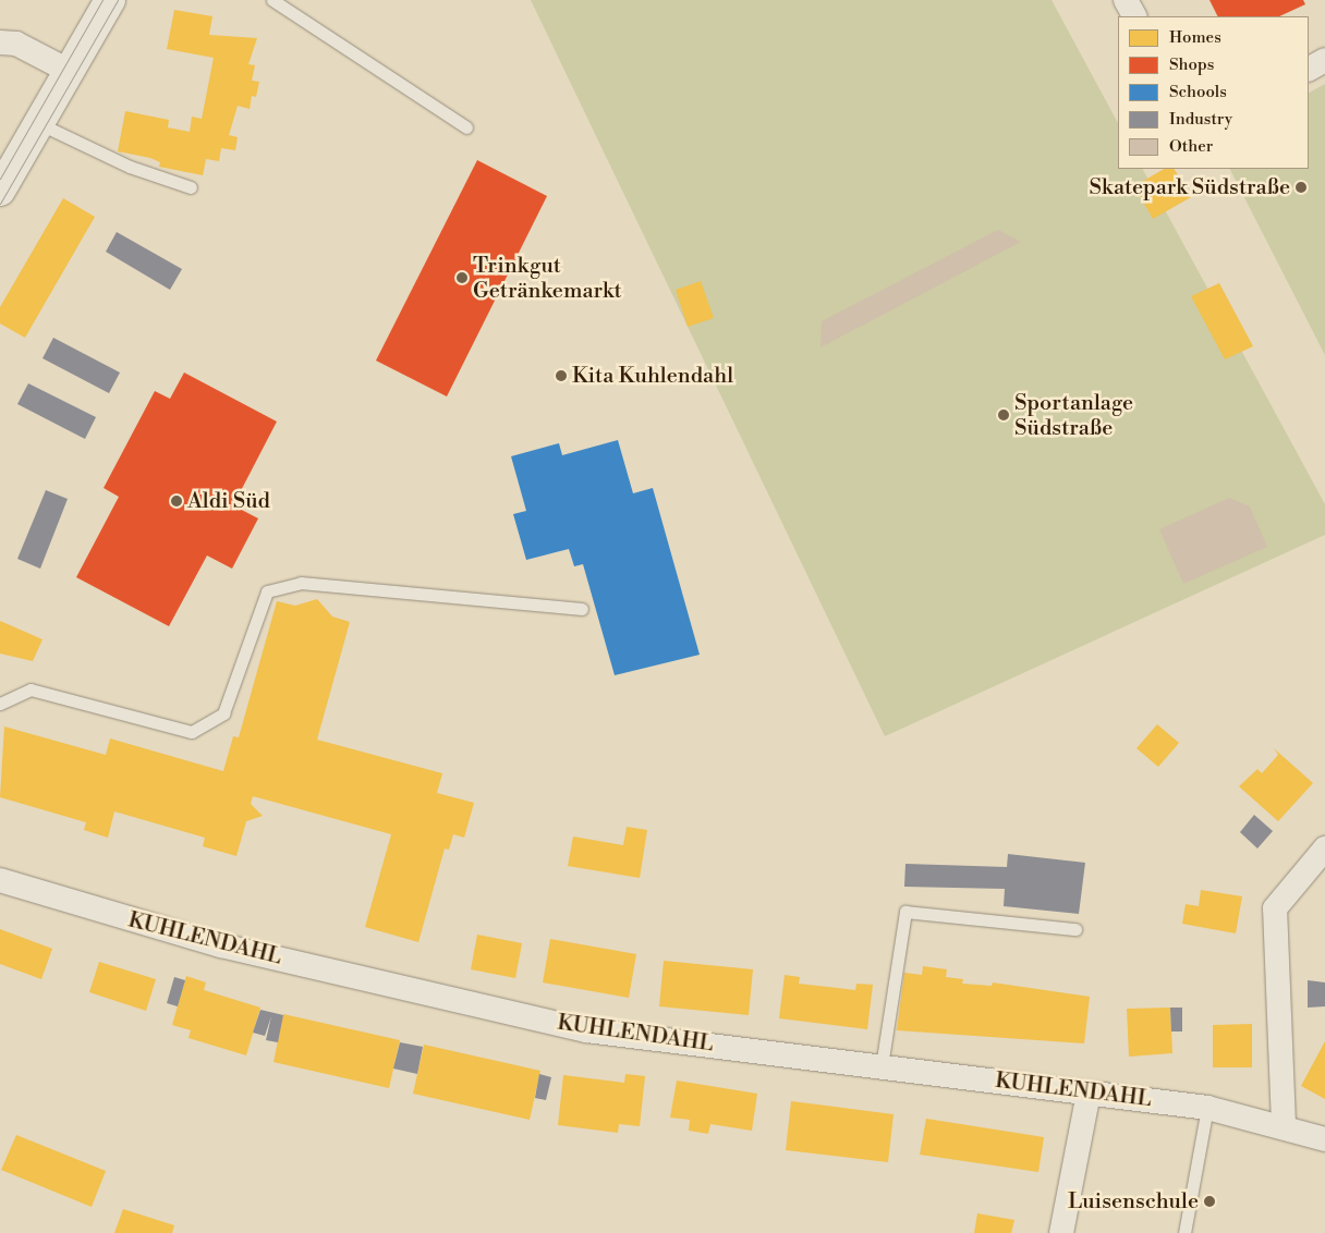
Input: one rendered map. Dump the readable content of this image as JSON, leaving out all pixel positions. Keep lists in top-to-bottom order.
{
  "streets": {
    "street": ["KUHLENDAHL"]
  },
  "places": [
    "Skatepark Südstraße",
    "Trinkgut Getränkemarkt",
    "Kita Kuhlendahl",
    "Sportanlage Südstraße",
    "Aldi Süd",
    "Luisenschule"
  ],
  "legend": [
    "Homes",
    "Shops",
    "Schools",
    "Industry",
    "Other"
  ]
}
